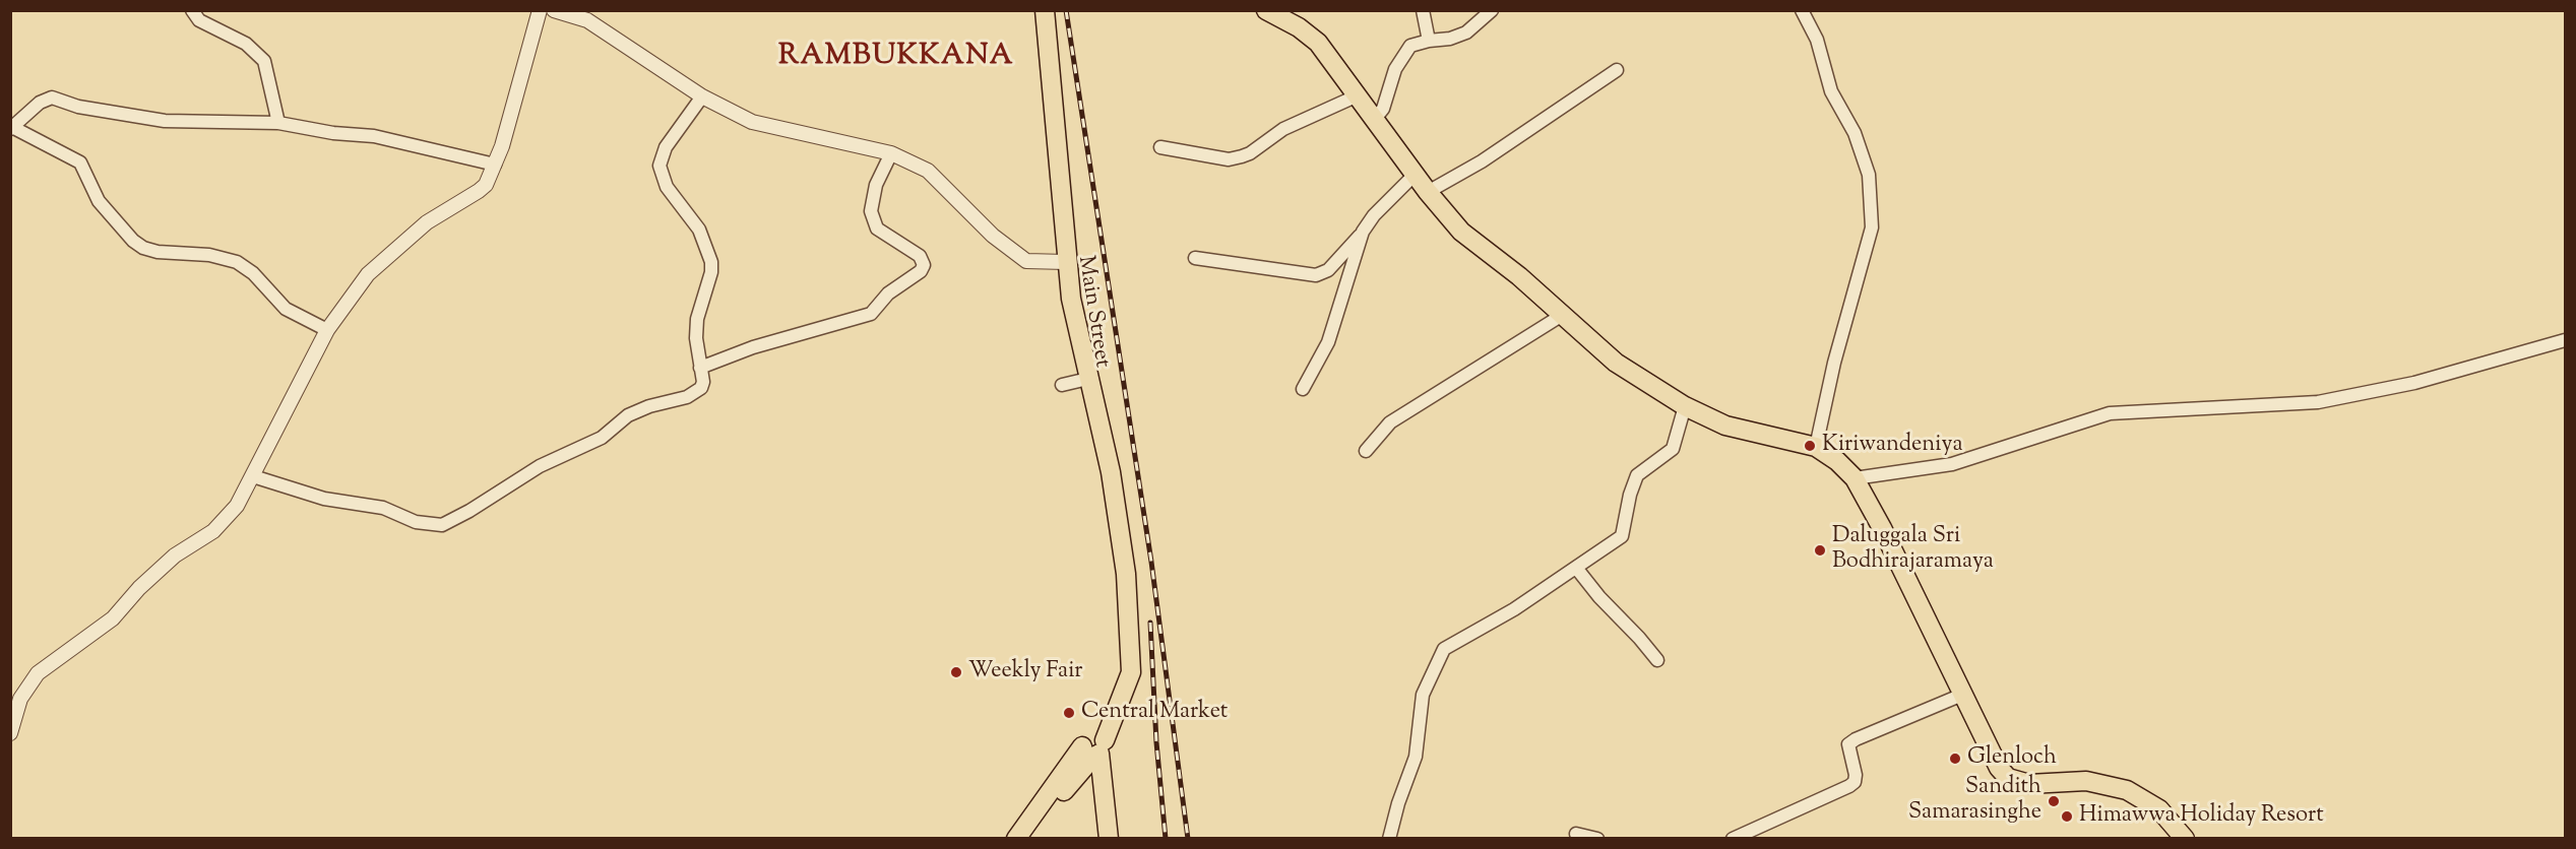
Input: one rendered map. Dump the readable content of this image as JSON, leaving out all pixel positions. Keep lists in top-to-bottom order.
{
  "streets": {
    "main road": ["Main Street"]
  },
  "districts": ["RAMBUKKANA"],
  "places": [
    "Kiriwandeniya",
    "Daluggala Sri Bodhirajaramaya",
    "Weekly Fair",
    "Central Market",
    "Glenloch",
    "Sandith Samarasinghe",
    "Himawwa Holiday Resort"
  ]
}
